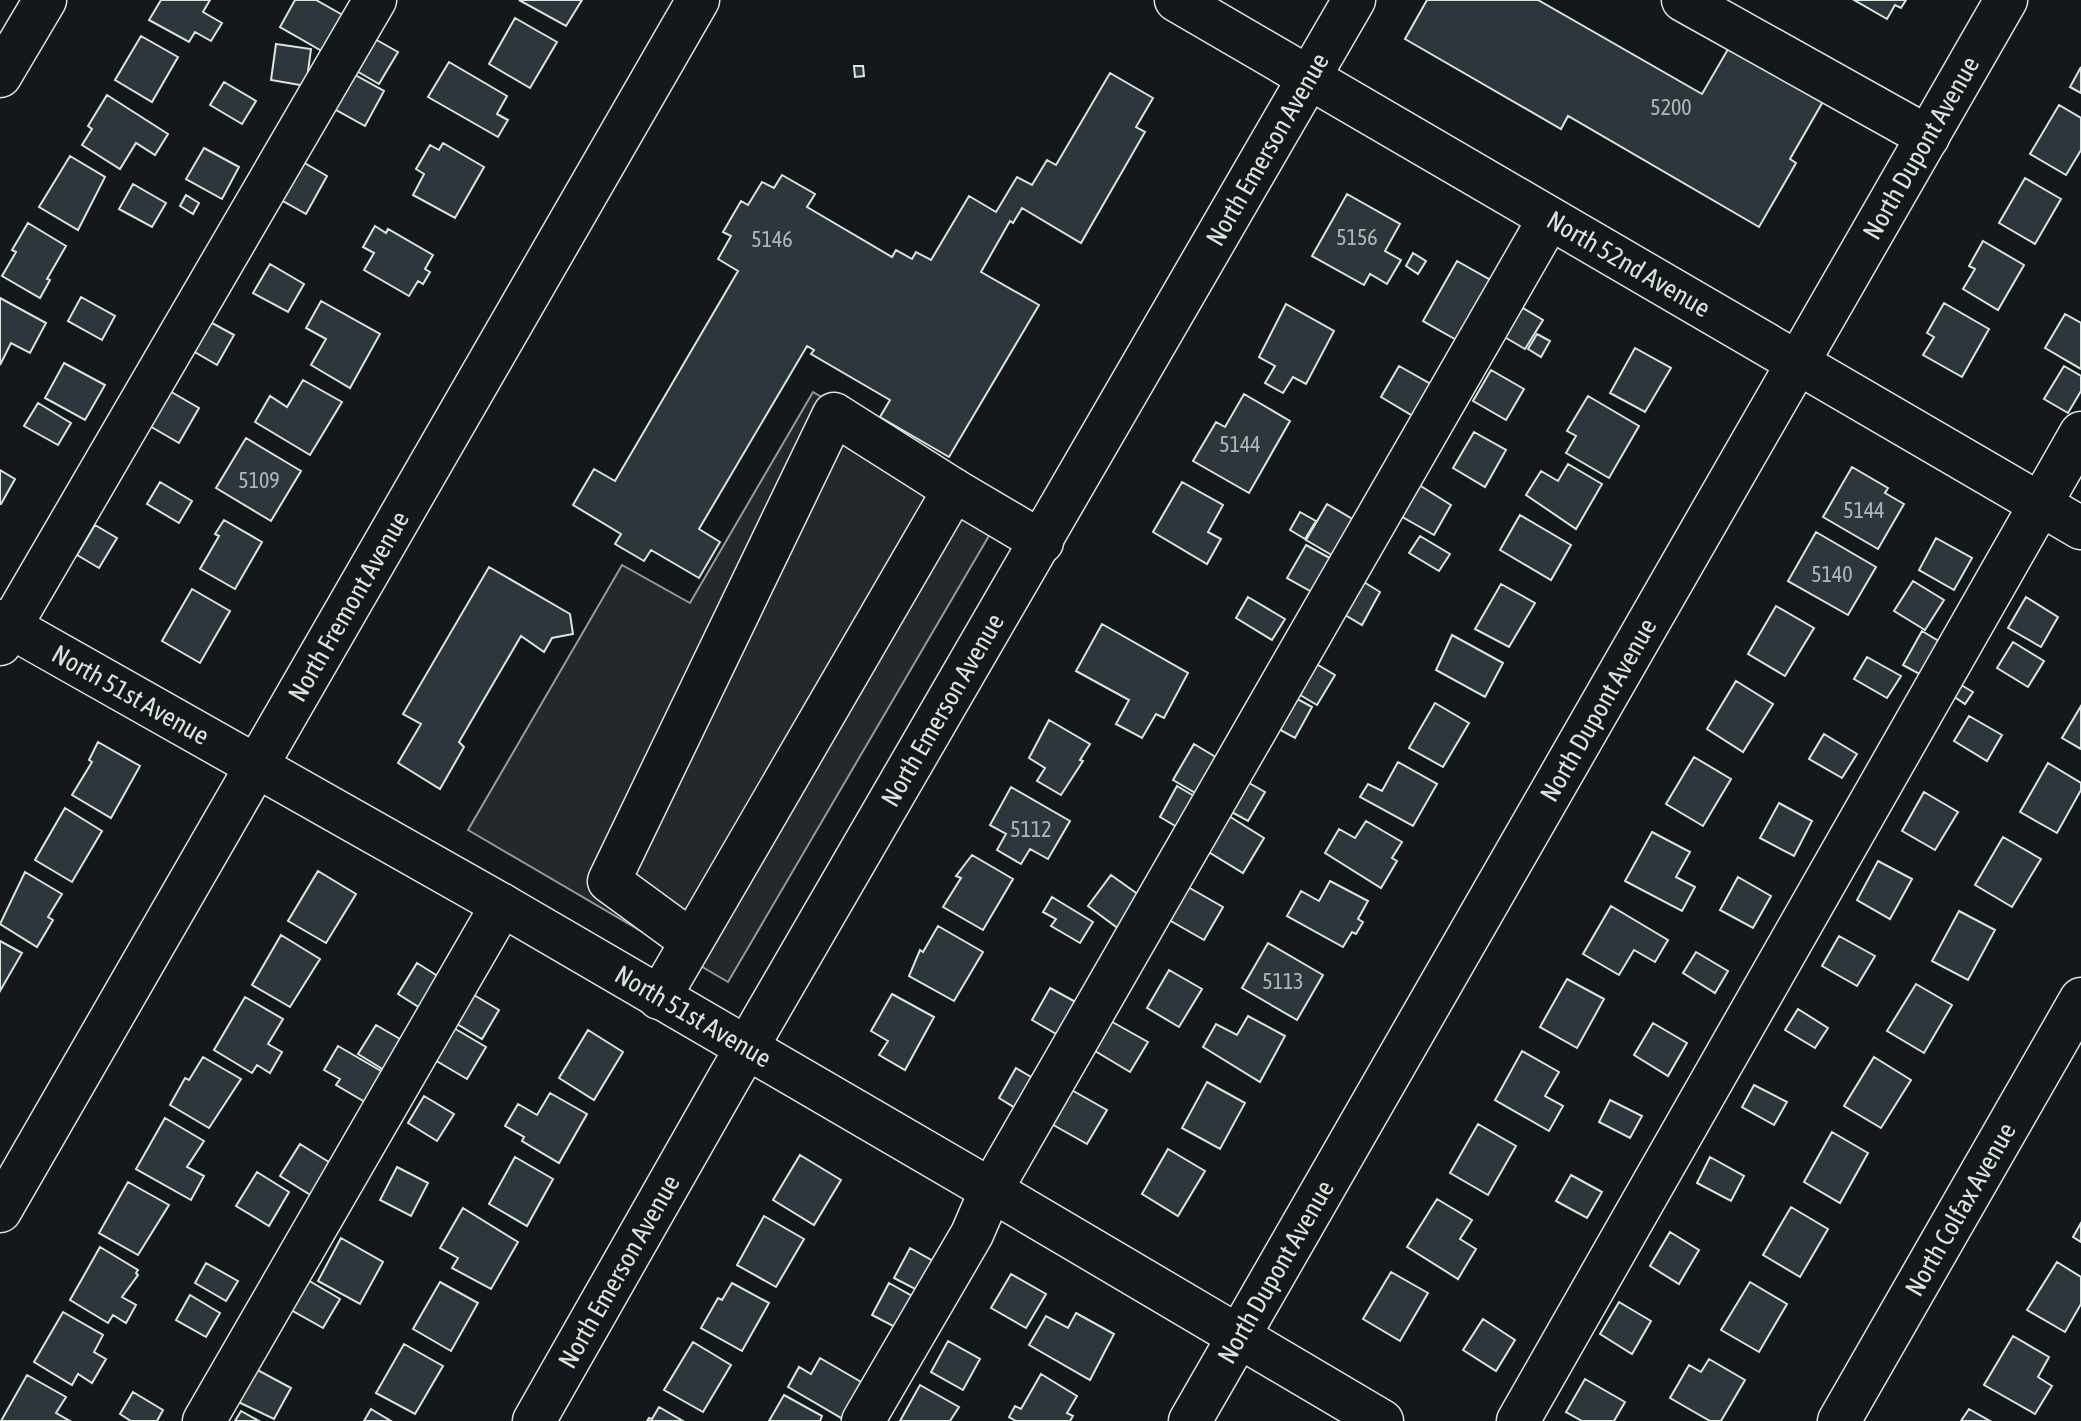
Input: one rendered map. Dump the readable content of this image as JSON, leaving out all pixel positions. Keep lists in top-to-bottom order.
{
  "streets": {
    "street": [
      "North Dupont Avenue",
      "North Emerson Avenue",
      "North 52nd Avenue",
      "North Fremont Avenue",
      "North 51st Avenue",
      "North Colfax Avenue"
    ]
  },
  "crossings": [
    ["North Dupont Avenue", "North 52nd Avenue"],
    ["North Dupont Avenue", "North 51st Avenue"],
    ["North Emerson Avenue", "North 52nd Avenue"],
    ["North Emerson Avenue", "North 51st Avenue"],
    ["North Fremont Avenue", "North 51st Avenue"]
  ],
  "house_numbers": [
    "5200",
    "5156",
    "5146",
    "5144",
    "5109",
    "5144",
    "5140",
    "5112",
    "5113"
  ]
}
